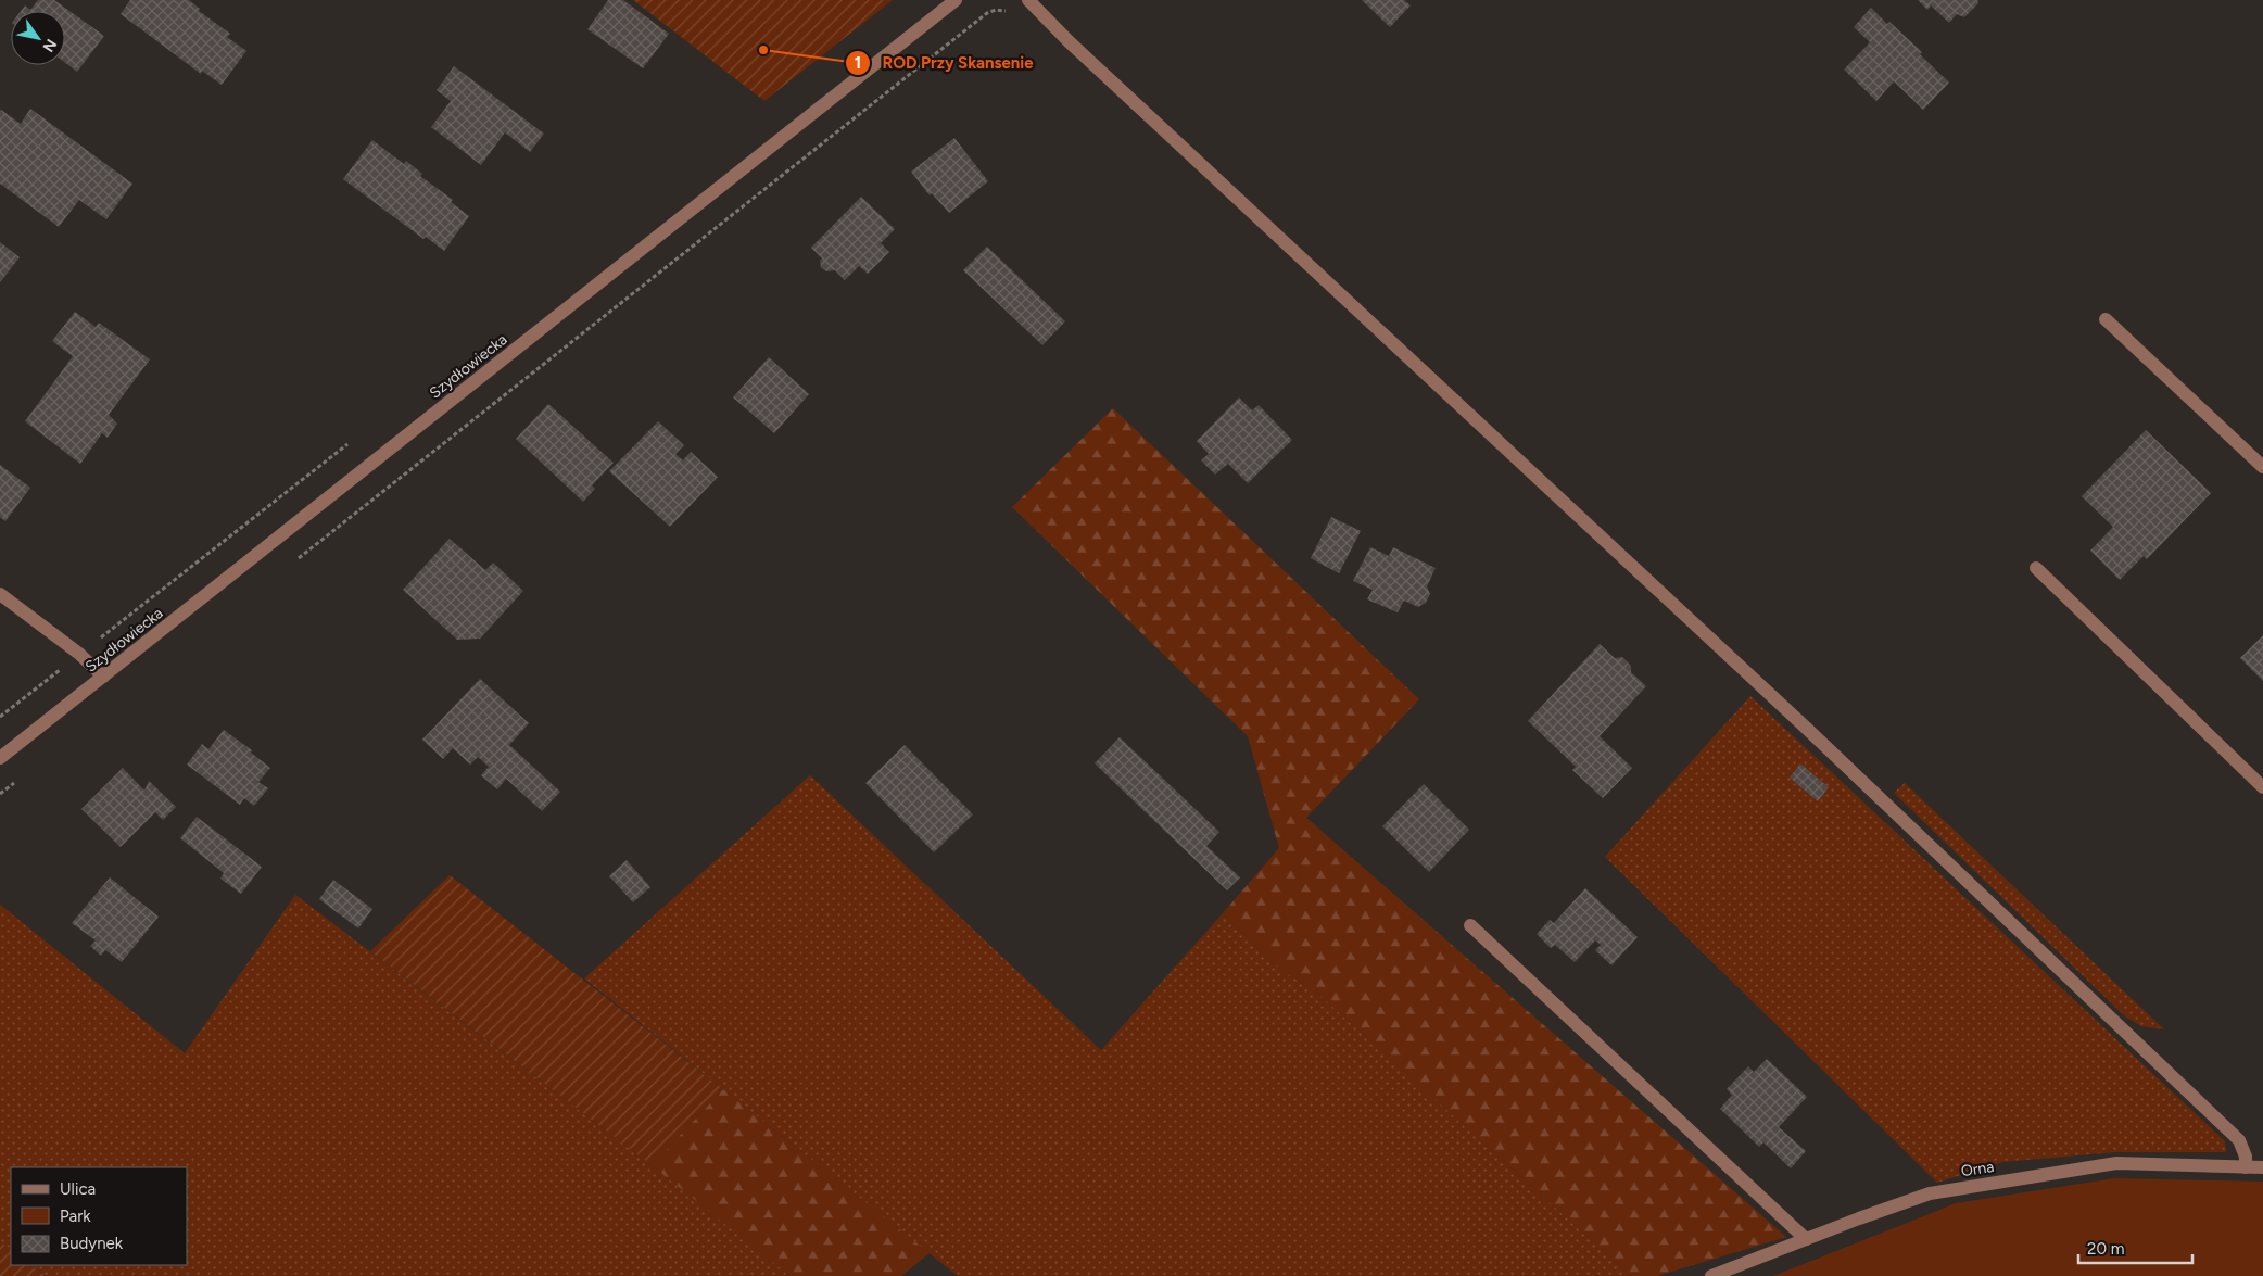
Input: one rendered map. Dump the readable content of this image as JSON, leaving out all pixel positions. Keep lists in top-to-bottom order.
{
  "streets": {
    "street": ["Szydłowiecka", "Orna"]
  },
  "places": ["ROD Przy Skansenie"],
  "legend": ["Ulica", "Park", "Budynek"],
  "scale_bar": "20 m",
  "north": "bottom right"
}
